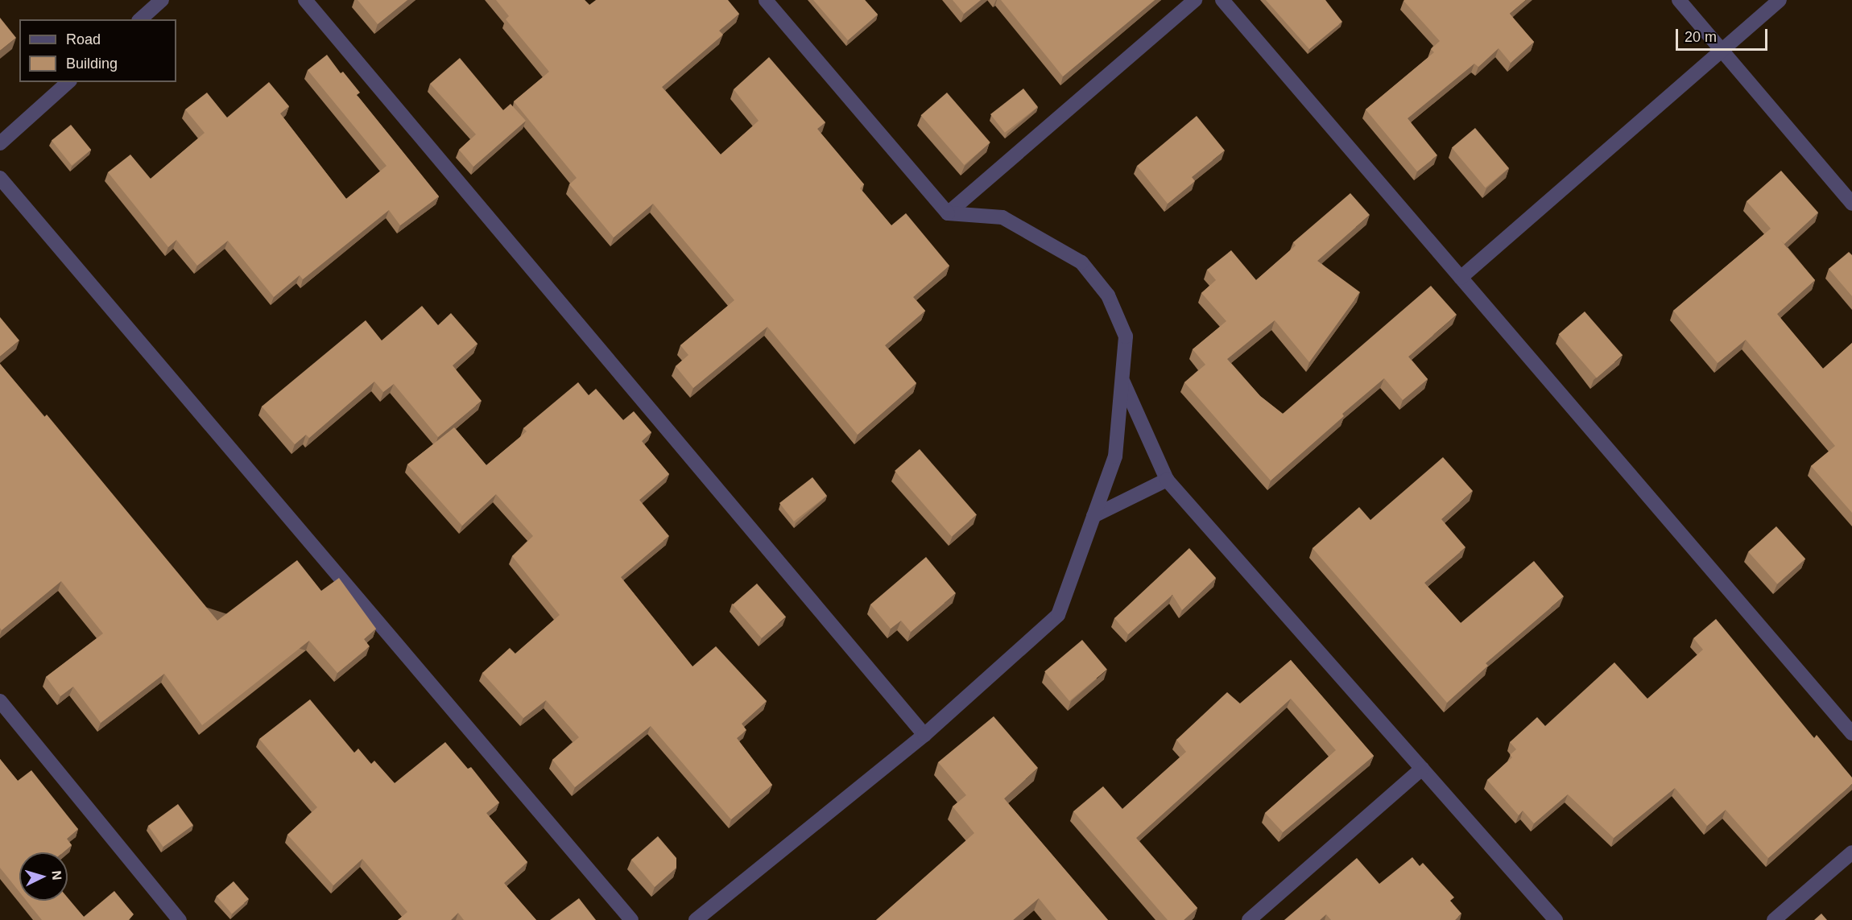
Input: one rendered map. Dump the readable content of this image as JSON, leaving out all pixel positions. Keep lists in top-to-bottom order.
{
  "legend": ["Road", "Building"],
  "scale_bar": "20 m",
  "north": "right"
}
